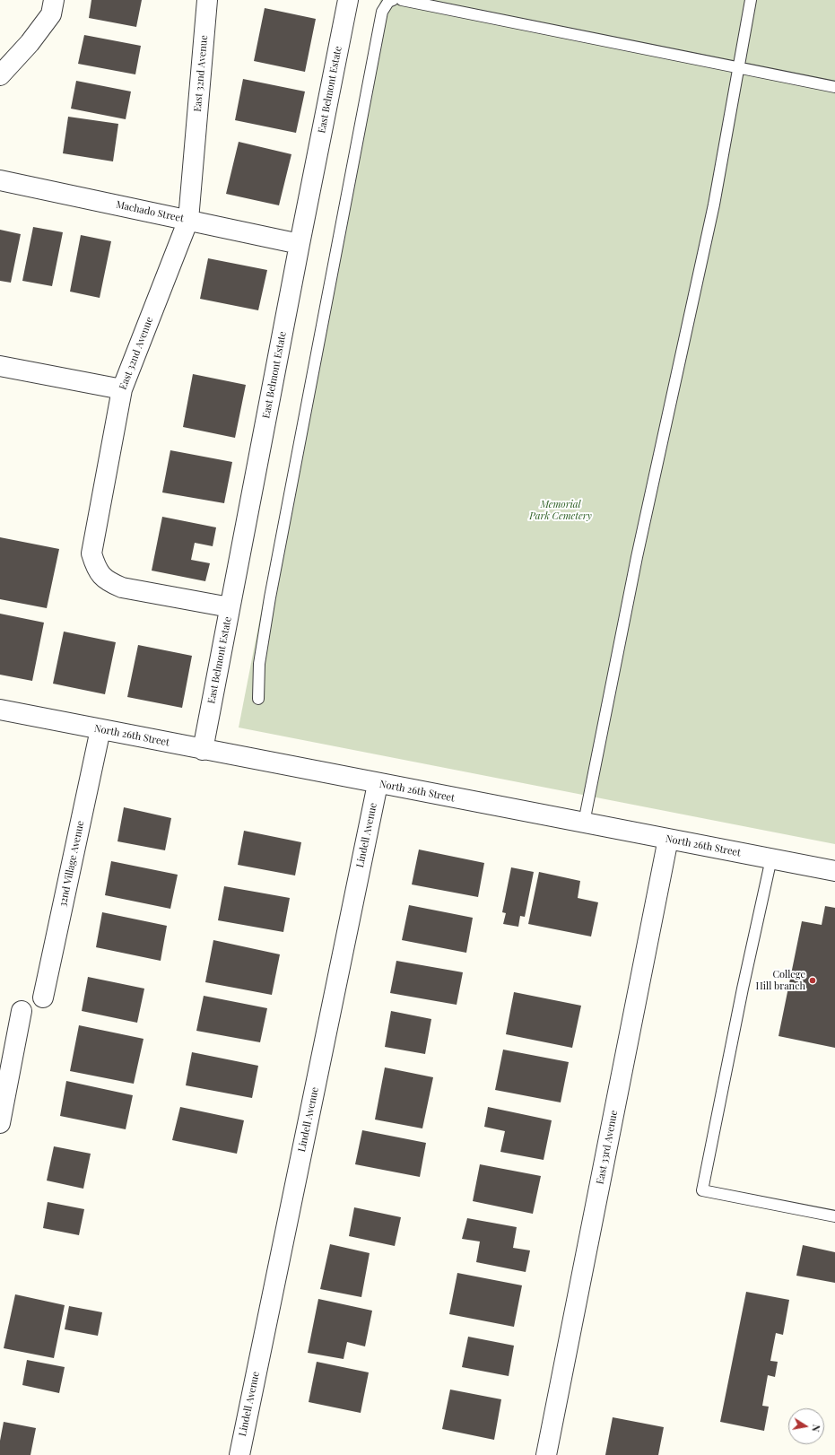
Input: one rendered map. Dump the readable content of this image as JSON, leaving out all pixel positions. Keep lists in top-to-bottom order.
{
  "streets": {
    "street": [
      "East 32nd Avenue",
      "East Belmont Estate",
      "Machado Street",
      "North 26th Street",
      "Lindell Avenue",
      "32nd Village Avenue",
      "East 33rd Avenue"
    ]
  },
  "crossings": [
    ["East 32nd Avenue", "East Belmont Estate"],
    ["East 32nd Avenue", "Machado Street"],
    ["East Belmont Estate", "Machado Street"],
    ["East Belmont Estate", "North 26th Street"],
    ["North 26th Street", "Lindell Avenue"],
    ["North 26th Street", "32nd Village Avenue"],
    ["North 26th Street", "East 33rd Avenue"]
  ],
  "parks": ["Memorial Park Cemetery"],
  "places": ["College Hill branch"],
  "north": "right"
}
